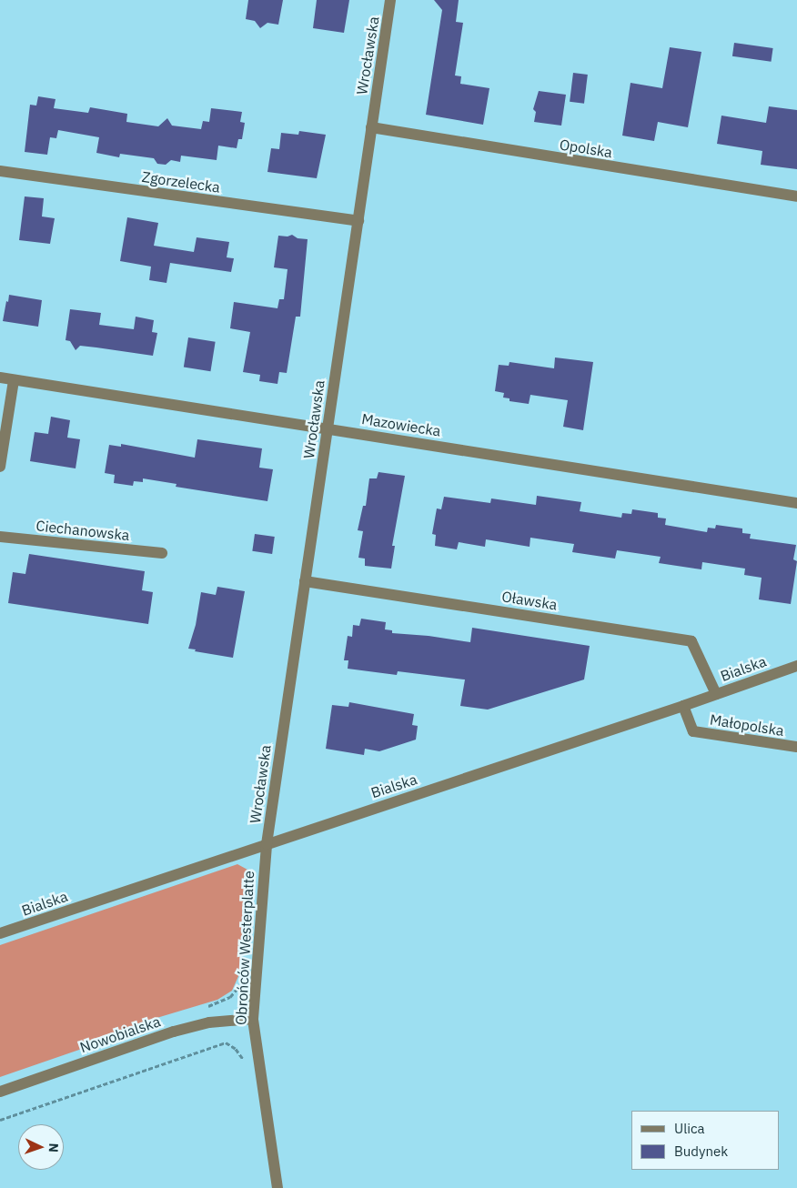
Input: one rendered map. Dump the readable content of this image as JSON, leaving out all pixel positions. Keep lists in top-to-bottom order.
{
  "streets": {
    "street": [
      "Wrocławska",
      "Opolska",
      "Zgorzelecka",
      "Mazowiecka",
      "Ciechanowska",
      "Oławska",
      "Bialska",
      "Małopolska",
      "Obrońców Westerplatte",
      "Nowobialska"
    ]
  },
  "crossings": [
    ["Wrocławska", "Opolska"],
    ["Wrocławska", "Zgorzelecka"],
    ["Wrocławska", "Mazowiecka"],
    ["Wrocławska", "Oławska"],
    ["Wrocławska", "Bialska"],
    ["Wrocławska", "Obrońców Westerplatte"],
    ["Oławska", "Bialska"],
    ["Bialska", "Małopolska"],
    ["Bialska", "Obrońców Westerplatte"],
    ["Obrońców Westerplatte", "Nowobialska"]
  ],
  "legend": ["Ulica", "Budynek"],
  "north": "right"
}
